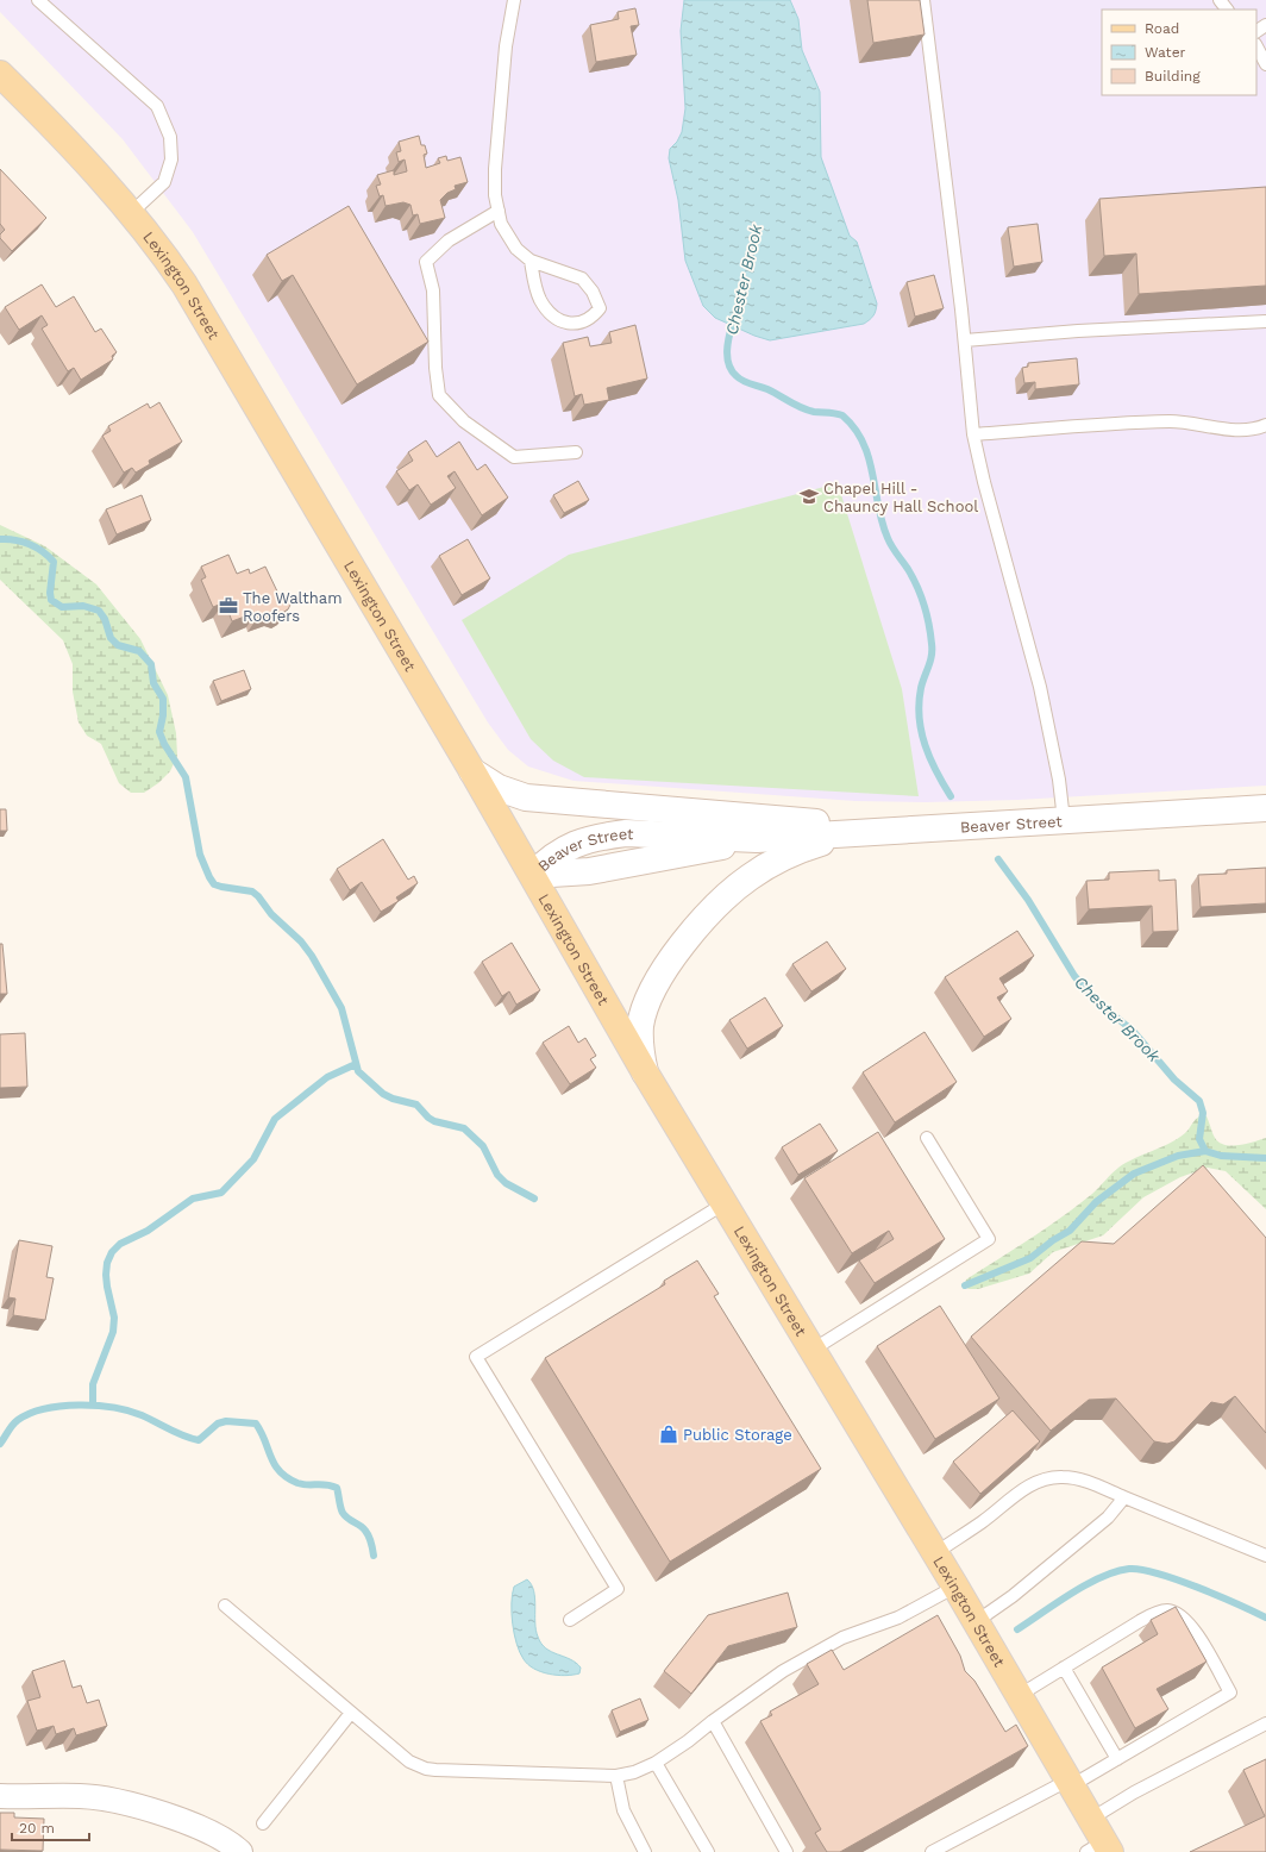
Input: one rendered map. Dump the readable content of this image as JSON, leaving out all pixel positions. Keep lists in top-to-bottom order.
{
  "streets": {
    "main road": ["Lexington Street", "Beaver Street"]
  },
  "crossings": [
    ["Lexington Street", "Beaver Street"]
  ],
  "water": ["Chester Brook"],
  "places": {
    "school or university": ["Chapel Hill - Chauncy Hall School"],
    "office": ["The Waltham Roofers"],
    "shop": ["Public Storage"]
  },
  "legend": ["Road", "Water", "Building"],
  "scale_bar": "20 m"
}
